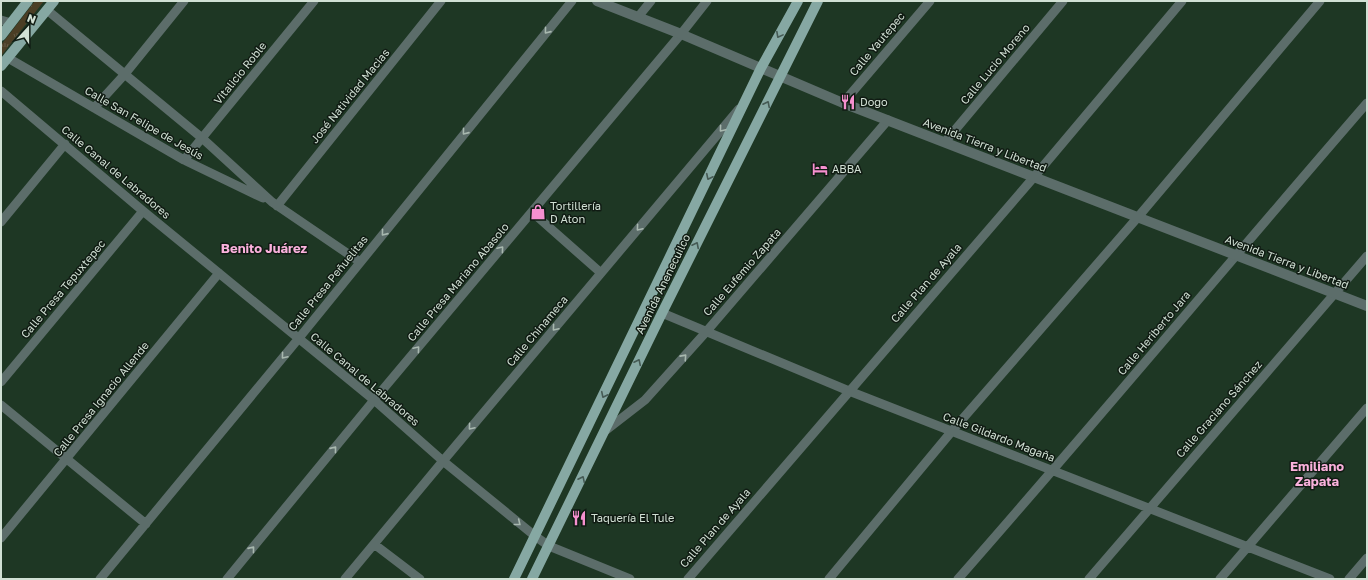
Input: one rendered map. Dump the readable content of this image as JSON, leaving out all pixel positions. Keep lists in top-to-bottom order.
{
  "streets": {
    "main road": ["Avenida Anenecuilco"],
    "street": [
      "Calle Yautepec",
      "Calle Lucio Moreno",
      "Vitalicio Roble",
      "José Natividad Macias",
      "Calle San Felipe de Jesús",
      "Avenida Tierra y Libertad",
      "Calle Canal de Labradores",
      "Calle Eufemio Zapata",
      "Calle Presa Mariano Abasolo",
      "Calle Presa Peñuelitas",
      "Calle Plan de Ayala",
      "Calle Presa Tepuxtepec",
      "Calle Chinameca",
      "Calle Heriberto Jara",
      "Calle Presa Ignacio Allende",
      "Calle Graciano Sánchez",
      "Calle Gildardo Magaña"
    ]
  },
  "crossings": [
    ["Calle Yautepec", "Avenida Tierra y Libertad"],
    ["Calle Lucio Moreno", "Avenida Tierra y Libertad"],
    ["Vitalicio Roble", "Calle San Felipe de Jesús"],
    ["José Natividad Macias", "Calle San Felipe de Jesús"],
    ["Calle San Felipe de Jesús", "Calle Presa Peñuelitas"],
    ["Avenida Tierra y Libertad", "Calle Eufemio Zapata"],
    ["Avenida Tierra y Libertad", "Calle Presa Mariano Abasolo"],
    ["Avenida Tierra y Libertad", "Calle Plan de Ayala"],
    ["Avenida Tierra y Libertad", "Avenida Anenecuilco"],
    ["Avenida Tierra y Libertad", "Calle Heriberto Jara"],
    ["Avenida Tierra y Libertad", "Calle Graciano Sánchez"],
    ["Calle Canal de Labradores", "Calle Presa Mariano Abasolo"],
    ["Calle Canal de Labradores", "Calle Presa Peñuelitas"],
    ["Calle Canal de Labradores", "Avenida Anenecuilco"],
    ["Calle Canal de Labradores", "Calle Presa Tepuxtepec"],
    ["Calle Canal de Labradores", "Calle Chinameca"],
    ["Calle Canal de Labradores", "Calle Presa Ignacio Allende"],
    ["Calle Eufemio Zapata", "Avenida Anenecuilco"],
    ["Calle Eufemio Zapata", "Calle Gildardo Magaña"],
    ["Calle Plan de Ayala", "Calle Gildardo Magaña"],
    ["Avenida Anenecuilco", "Calle Chinameca"],
    ["Avenida Anenecuilco", "Calle Gildardo Magaña"],
    ["Calle Heriberto Jara", "Calle Gildardo Magaña"],
    ["Calle Graciano Sánchez", "Calle Gildardo Magaña"]
  ],
  "one_way": ["Calle Presa Mariano Abasolo", "Calle Presa Peñuelitas", "Calle Chinameca"],
  "districts": ["Benito Juárez", "Emiliano Zapata"],
  "places": {
    "restaurant": ["Dogo", "Taquería El Tule"],
    "hotel": ["ABBA"],
    "shop": ["Tortillería D Aton"]
  },
  "north": "top"
}
